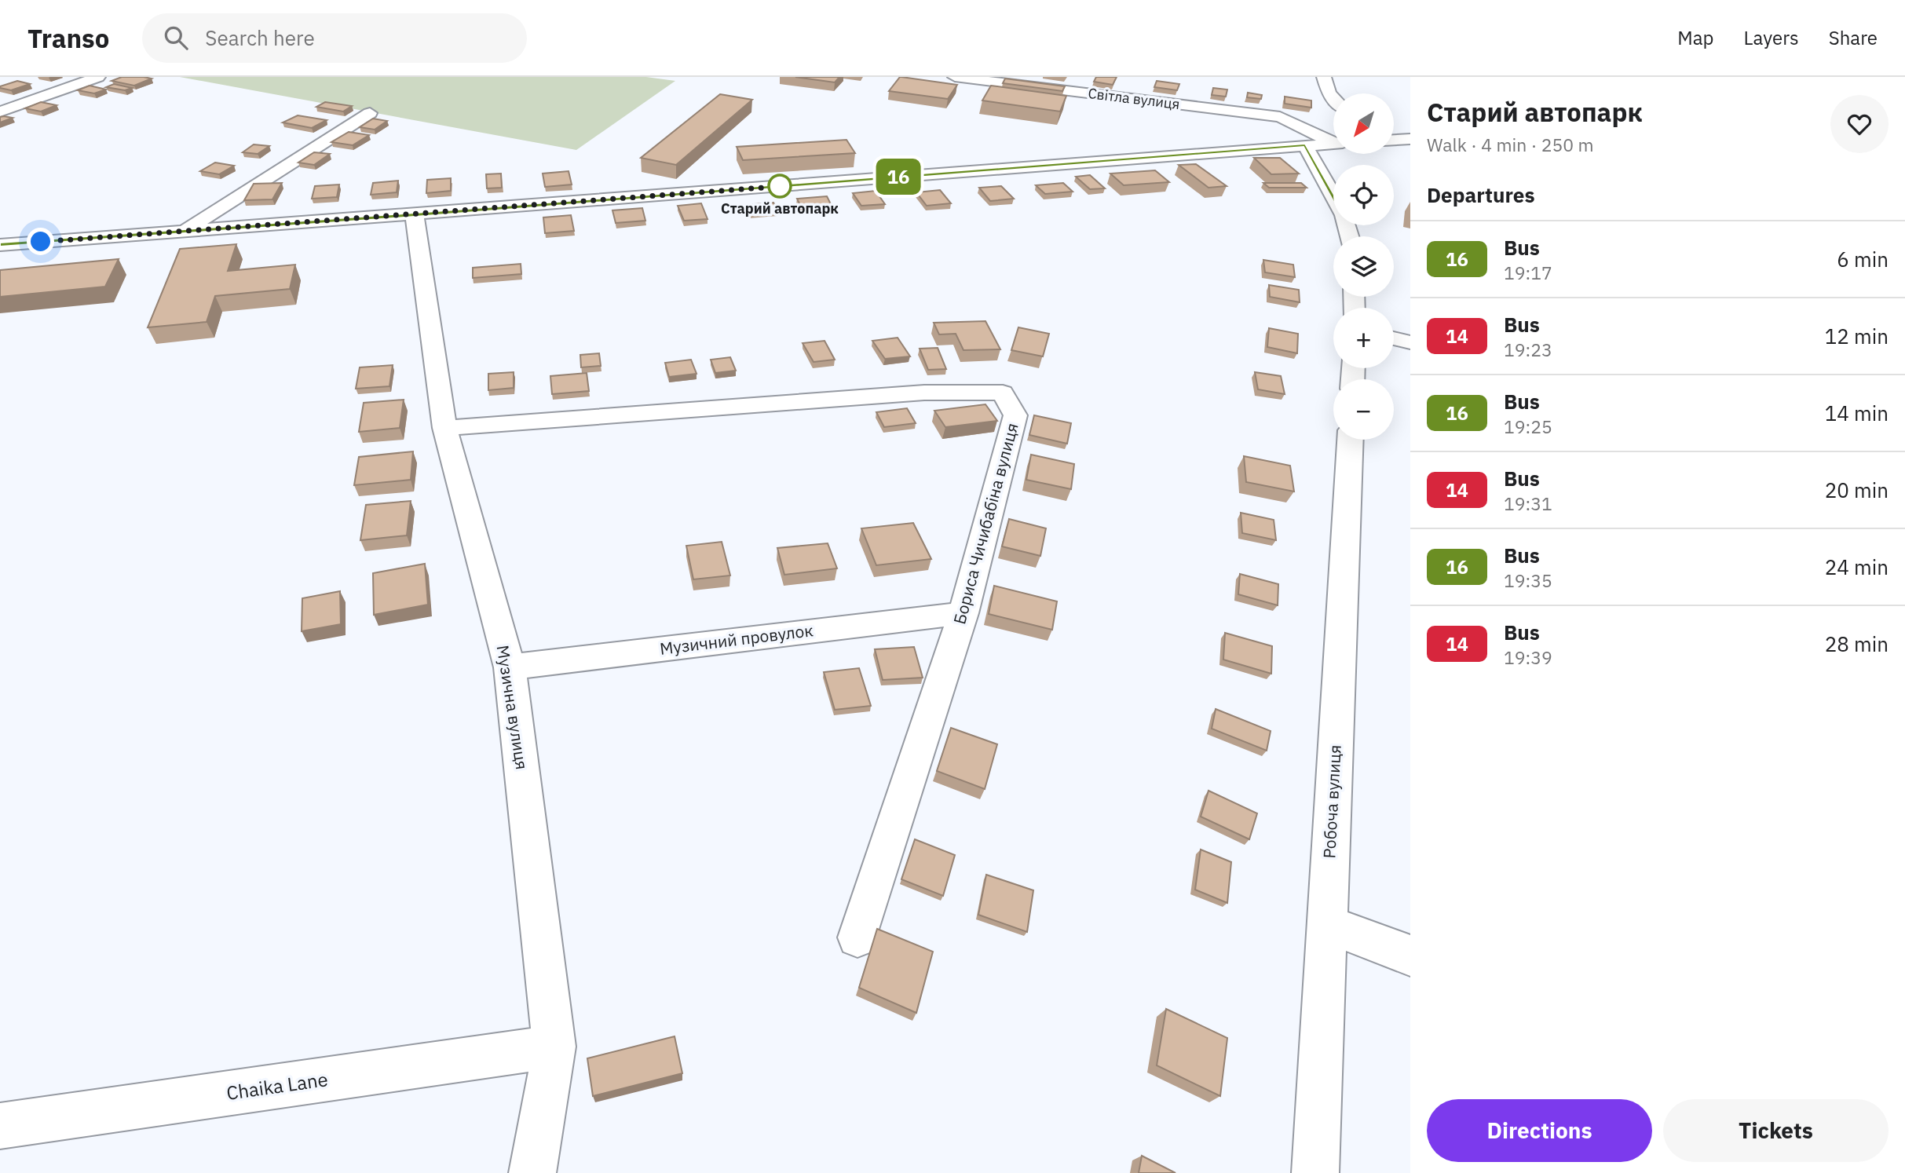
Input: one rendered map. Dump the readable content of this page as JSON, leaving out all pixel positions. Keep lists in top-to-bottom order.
{
  "streets": {
    "street": [
      "Світла вулиця",
      "Бориса Чичибабіна вулиця",
      "Музичний провулок",
      "Музична вулиця",
      "Робоча вулиця",
      "Chaika Lane"
    ]
  },
  "crossings": [
    ["Бориса Чичибабіна вулиця", "Музичний провулок"],
    ["Бориса Чичибабіна вулиця", "Музична вулиця"],
    ["Музичний провулок", "Музична вулиця"],
    ["Музична вулиця", "Chaika Lane"]
  ],
  "places": ["Старий автопарк"],
  "lines": ["bus line 16"],
  "north": "bottom left",
  "page": {
    "header": "Transo",
    "search": "Search here",
    "nav": ["Map", "Layers", "Share"],
    "on_map": "16",
    "heading": [
      ["Старий автопарк", "Walk · 4 min · 250 m"],
      "Departures"
    ],
    "map_buttons": ["+", "−"],
    "list": [
      {
        "mark": "16",
        "name": "Bus",
        "note": "19:17",
        "value": "6 min"
      },
      {
        "mark": "14",
        "name": "Bus",
        "note": "19:23",
        "value": "12 min"
      },
      {
        "mark": "16",
        "name": "Bus",
        "note": "19:25",
        "value": "14 min"
      },
      {
        "mark": "14",
        "name": "Bus",
        "note": "19:31",
        "value": "20 min"
      },
      {
        "mark": "16",
        "name": "Bus",
        "note": "19:35",
        "value": "24 min"
      },
      {
        "mark": "14",
        "name": "Bus",
        "note": "19:39",
        "value": "28 min"
      }
    ],
    "buttons": ["Directions", "Tickets"]
  }
}
